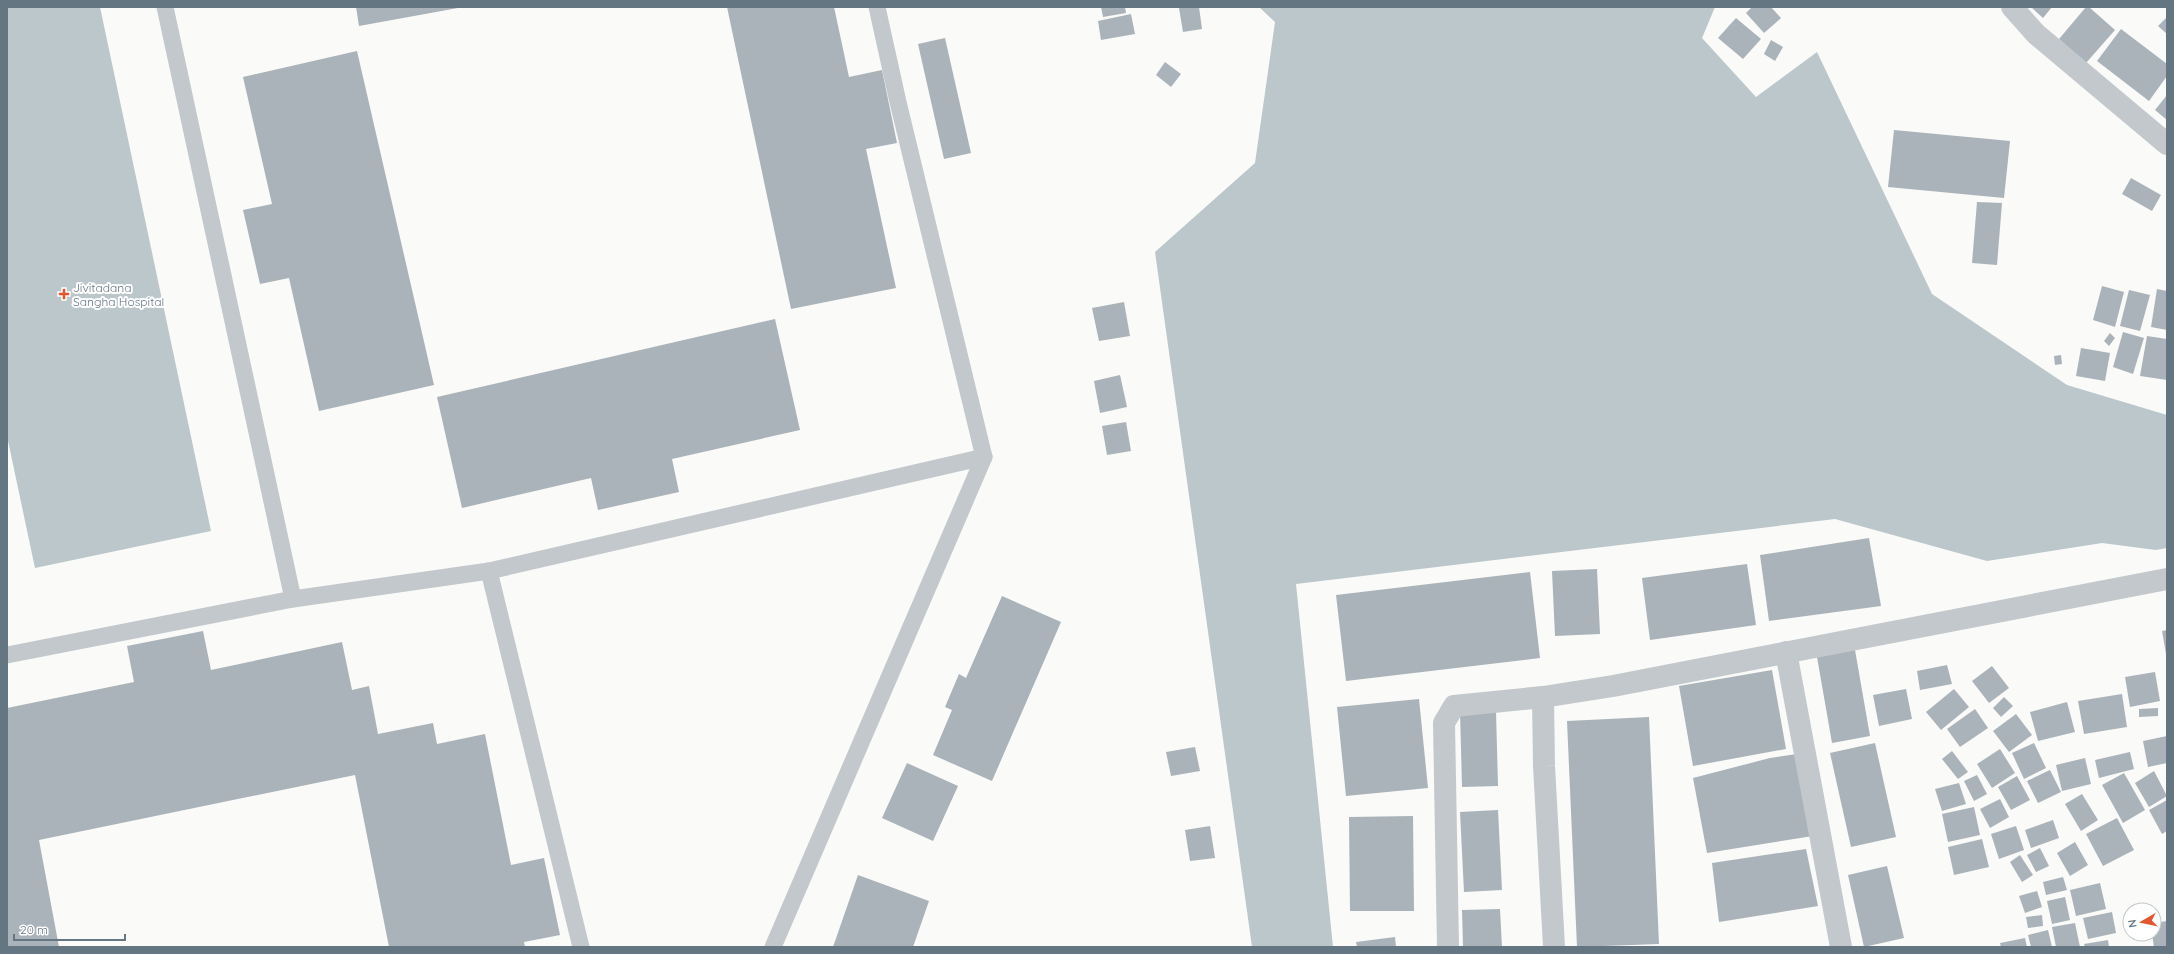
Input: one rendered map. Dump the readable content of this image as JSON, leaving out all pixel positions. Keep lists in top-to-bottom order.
{
  "places": {
    "health": ["Jivitadana Sangha Hospital"]
  },
  "scale_bar": "20 m",
  "north": "left"
}
